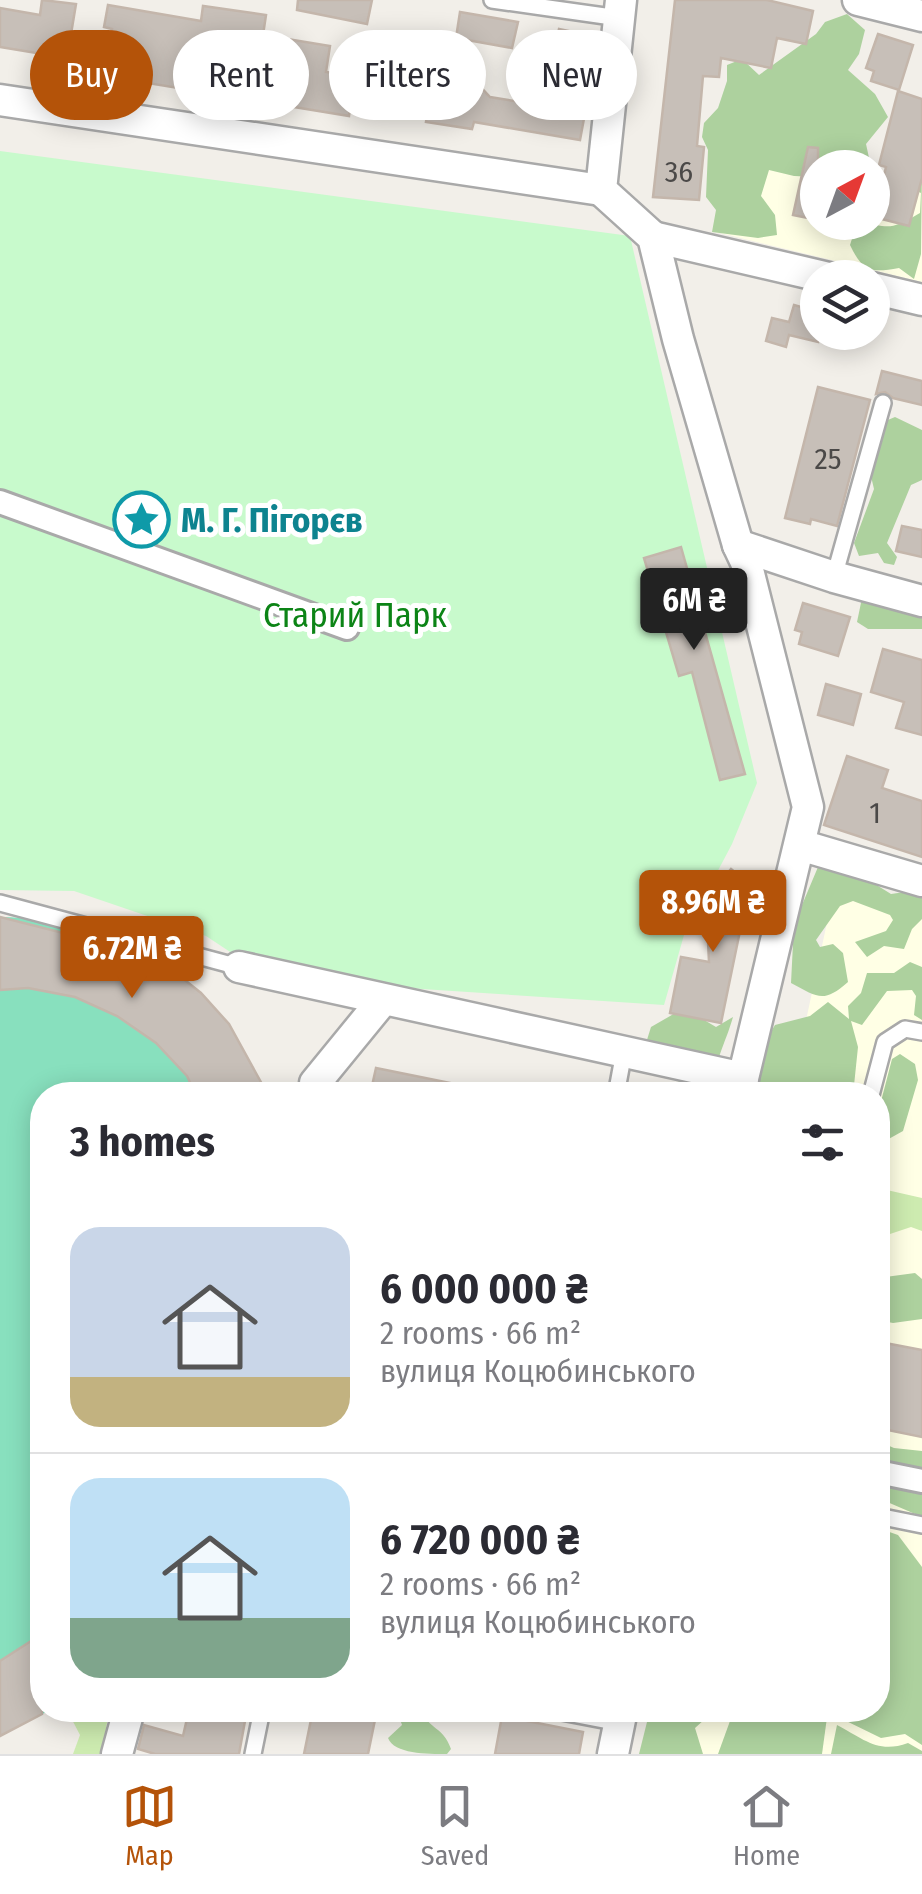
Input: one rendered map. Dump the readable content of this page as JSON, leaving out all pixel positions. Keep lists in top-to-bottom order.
{
  "parks": ["Старий Парк"],
  "places": {
    "place": ["М. Г. Пігорєв"]
  },
  "house_numbers": ["36", "25", "1"],
  "north": "top right",
  "page": {
    "chip": [
      "Buy",
      "Rent",
      "Filters",
      "New"
    ],
    "price": ["6M ₴", "8.96M ₴", "6.72M ₴"],
    "heading": "3 homes",
    "list": [
      {
        "name": "6 000 000 ₴",
        "note": "2 rooms · 66 m² · вулиця Коцюбинського"
      },
      {
        "name": "6 720 000 ₴",
        "note": "2 rooms · 66 m² · вулиця Коцюбинського"
      }
    ],
    "tabs": ["Map", "Saved", "Home"]
  }
}
